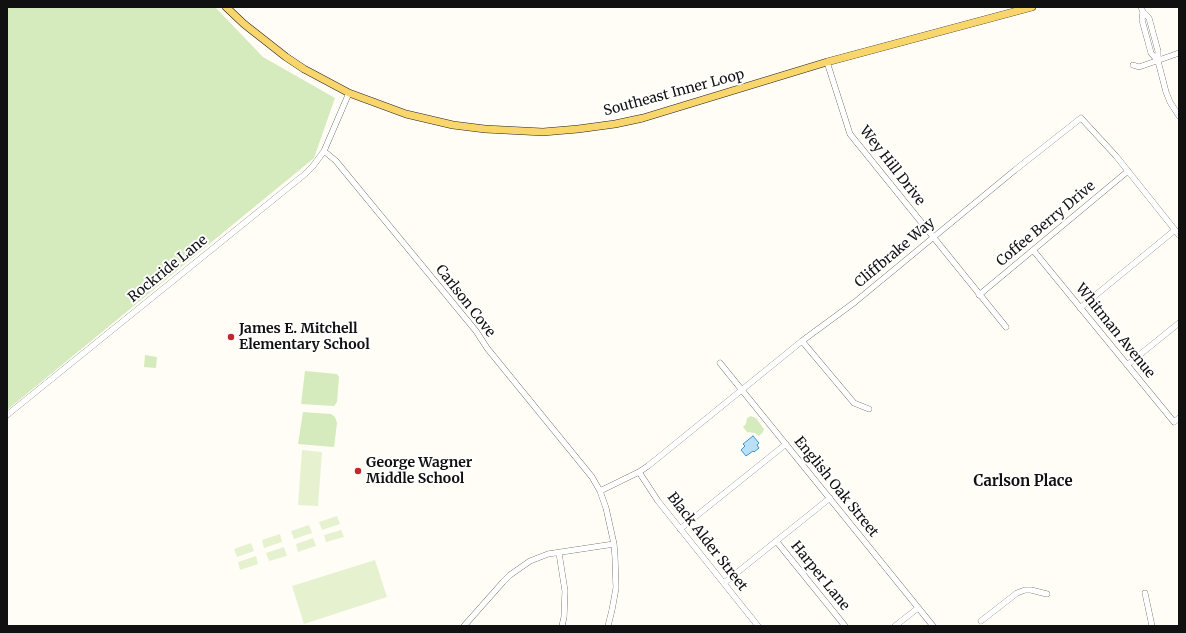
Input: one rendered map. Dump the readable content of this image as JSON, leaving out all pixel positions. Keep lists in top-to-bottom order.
{
  "streets": {
    "main road": ["Southeast Inner Loop"],
    "street": [
      "Wey Hill Drive",
      "Coffee Berry Drive",
      "Cliffbrake Way",
      "Rockride Lane",
      "Carlson Cove",
      "Whitman Avenue",
      "English Oak Street",
      "Black Alder Street",
      "Harper Lane"
    ]
  },
  "crossings": [
    ["Southeast Inner Loop", "Wey Hill Drive"],
    ["Southeast Inner Loop", "Rockride Lane"],
    ["Wey Hill Drive", "Coffee Berry Drive"],
    ["Wey Hill Drive", "Cliffbrake Way"],
    ["Coffee Berry Drive", "Cliffbrake Way"],
    ["Coffee Berry Drive", "Whitman Avenue"],
    ["Cliffbrake Way", "Carlson Cove"],
    ["Cliffbrake Way", "English Oak Street"],
    ["Cliffbrake Way", "Black Alder Street"],
    ["Rockride Lane", "Carlson Cove"]
  ],
  "districts": ["Carlson Place"],
  "places": ["James E. Mitchell Elementary School", "George Wagner Middle School"]
}
